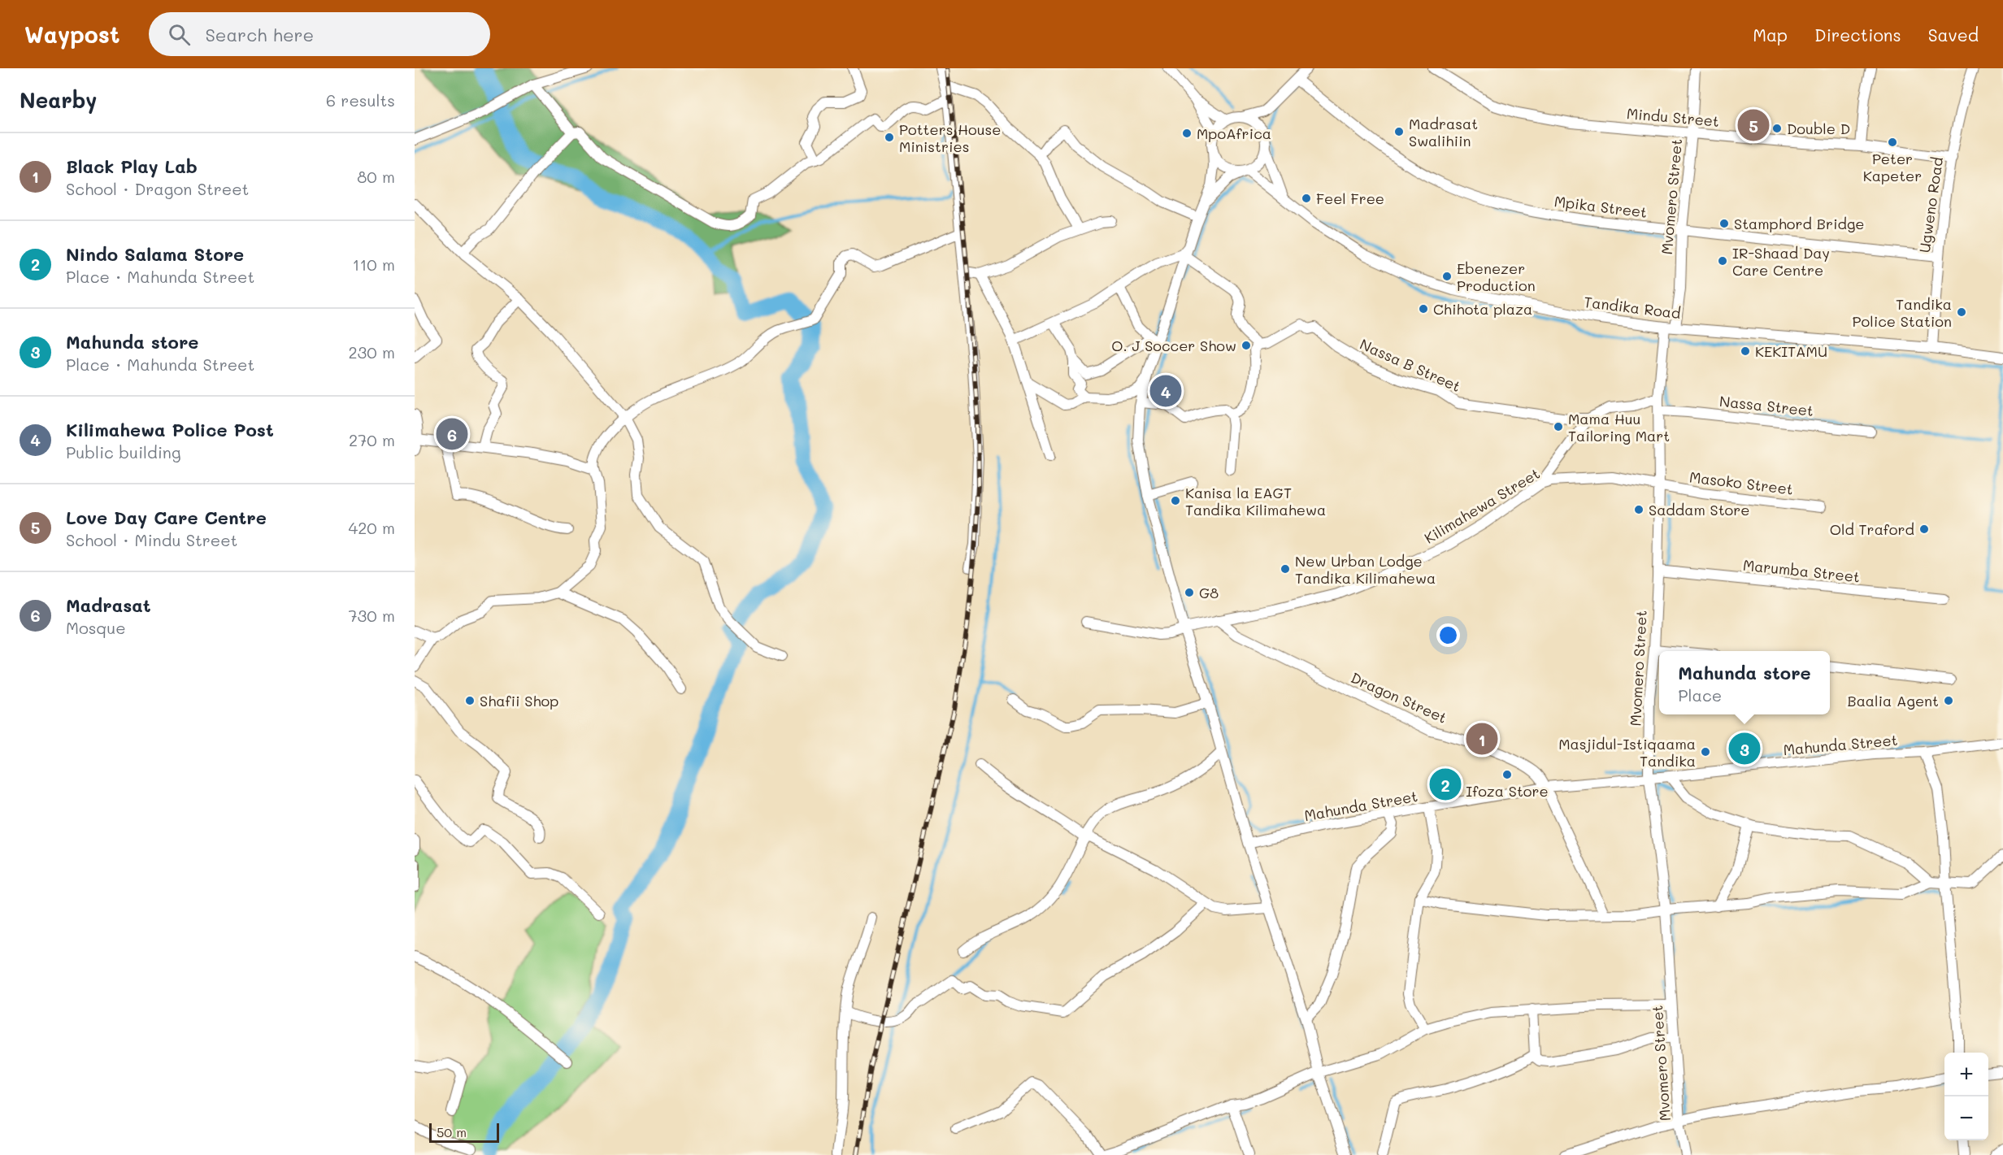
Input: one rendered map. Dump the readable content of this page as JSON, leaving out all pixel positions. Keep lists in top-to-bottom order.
{
  "streets": {
    "street": [
      "Mindu Street",
      "Mvomero Street",
      "Ugweno Road",
      "Mpika Street",
      "Tandika Road",
      "Nassa B Street",
      "Nassa Street",
      "Masoko Street",
      "Kilimahewa Street",
      "Marumba Street",
      "Dragon Street",
      "Mahunda Street"
    ]
  },
  "crossings": [
    ["Mindu Street", "Mvomero Street"],
    ["Mindu Street", "Ugweno Road"],
    ["Mvomero Street", "Mpika Street"],
    ["Mvomero Street", "Tandika Road"],
    ["Mvomero Street", "Nassa Street"],
    ["Mvomero Street", "Masoko Street"],
    ["Mvomero Street", "Kilimahewa Street"],
    ["Mvomero Street", "Marumba Street"],
    ["Mvomero Street", "Mahunda Street"],
    ["Ugweno Road", "Mpika Street"],
    ["Ugweno Road", "Tandika Road"],
    ["Masoko Street", "Kilimahewa Street"],
    ["Kilimahewa Street", "Dragon Street"],
    ["Dragon Street", "Mahunda Street"]
  ],
  "places": [
    "Double D",
    "Madrasat Swalihiin",
    "MpoAfrica",
    "Potters House Ministries",
    "Peter Kapeter",
    "Feel Free",
    "Stamphord Bridge",
    "IR-Shaad Day Care Centre",
    "Ebenezer Production",
    "Chihota plaza",
    "Tandika Police Station",
    "O. J Soccer Show",
    "KEKITAMU",
    "Mama Huu Tailoring Mart",
    "Kanisa la EAGT Tandika Kilimahewa",
    "Saddam Store",
    "Old Traford",
    "New Urban Lodge Tandika Kilimahewa",
    "G8",
    "Shafii Shop",
    "Baalia Agent",
    "Masjidul-Istiqaama Tandika",
    "Ifoza Store"
  ],
  "scale_bar": "50 m",
  "page": {
    "header": "Waypost",
    "search": "Search here",
    "nav": ["Map", "Directions", "Saved"],
    "heading": ["Nearby", "6 results"],
    "pins": [
      "5",
      "4",
      "6",
      "1",
      "3",
      "2"
    ],
    "list": [
      {
        "mark": "1",
        "name": "Black Play Lab",
        "note": "School · Dragon Street",
        "value": "80 m"
      },
      {
        "mark": "2",
        "name": "Nindo Salama Store",
        "note": "Place · Mahunda Street",
        "value": "110 m"
      },
      {
        "mark": "3",
        "name": "Mahunda store",
        "note": "Place · Mahunda Street",
        "value": "230 m"
      },
      {
        "mark": "4",
        "name": "Kilimahewa Police Post",
        "note": "Public building",
        "value": "270 m"
      },
      {
        "mark": "5",
        "name": "Love Day Care Centre",
        "note": "School · Mindu Street",
        "value": "420 m"
      },
      {
        "mark": "6",
        "name": "Madrasat",
        "note": "Mosque",
        "value": "730 m"
      }
    ],
    "popup": ["Mahunda store", "Place"],
    "map_buttons": ["+", "−"],
    "scale": "50 m"
  }
}
